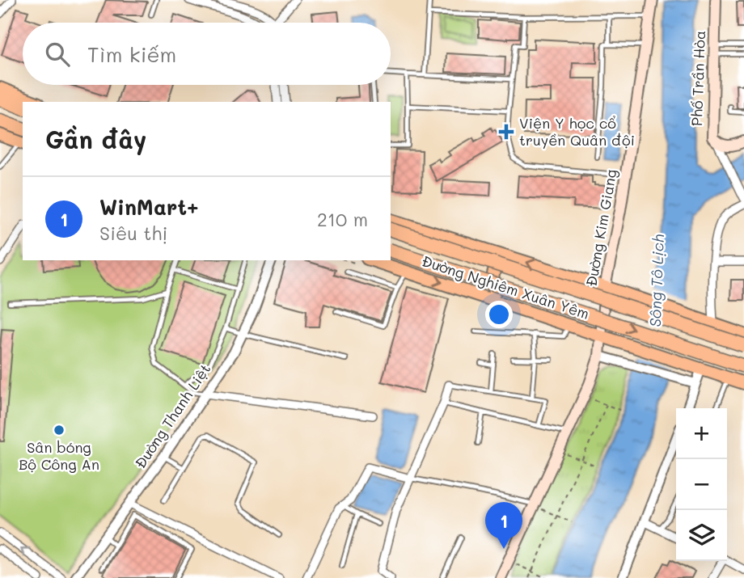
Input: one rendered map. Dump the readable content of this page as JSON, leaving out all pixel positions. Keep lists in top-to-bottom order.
{
  "streets": {
    "main road": ["Phố Trần Hòa", "Đường Kim Giang", "Đường Nghiêm Xuân Yêm"],
    "street": ["Đường Thanh Liệt"]
  },
  "crossings": [
    ["Đường Kim Giang", "Đường Nghiêm Xuân Yêm"]
  ],
  "water": ["Sông Tô Lịch"],
  "places": {
    "health": ["Viện Y học cổ truyền Quân đội"],
    "other": ["Sân bóng Bộ Công An"]
  },
  "page": {
    "search": "Tìm kiếm",
    "heading": "Gần đây",
    "list": [
      {
        "mark": "1",
        "name": "WinMart+",
        "note": "Siêu thị",
        "value": "210 m"
      }
    ],
    "map_buttons": ["+", "−"],
    "pins": "1"
  }
}
